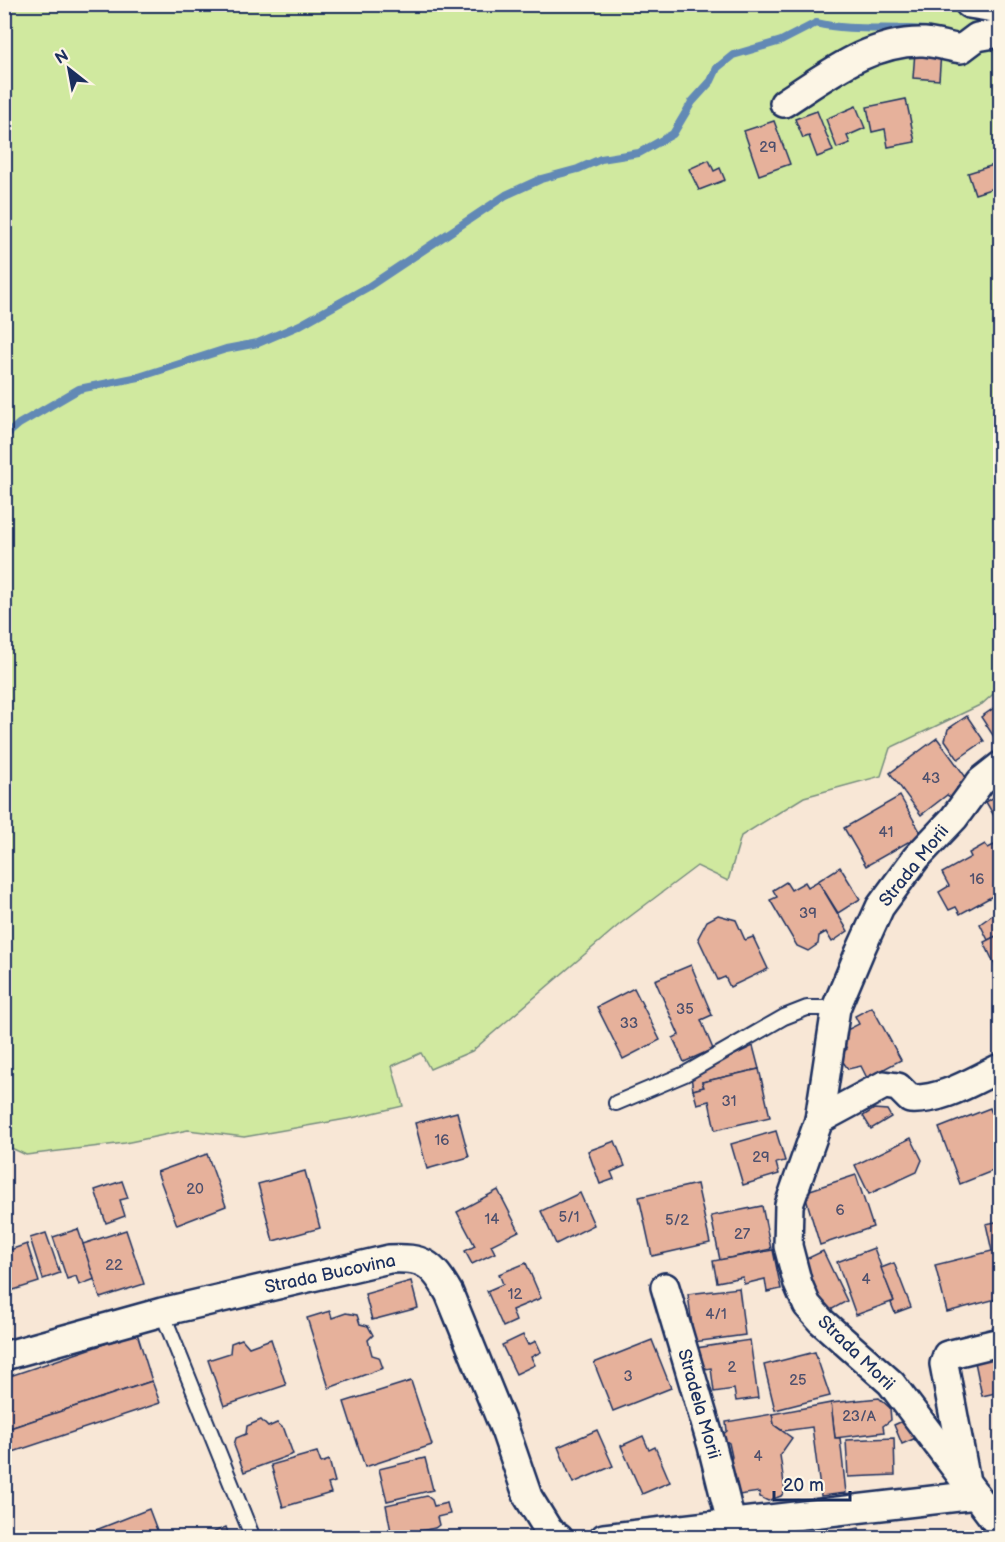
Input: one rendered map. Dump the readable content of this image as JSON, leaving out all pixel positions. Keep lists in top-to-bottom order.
{
  "streets": {
    "street": ["Strada Morii", "Strada Bucovina", "Stradela Morii"]
  },
  "house_numbers": [
    "29",
    "43",
    "41",
    "16",
    "39",
    "35",
    "33",
    "31",
    "16",
    "29",
    "20",
    "6",
    "5/1",
    "14",
    "5/2",
    "27",
    "22",
    "4",
    "12",
    "4/1",
    "2",
    "3",
    "25",
    "23/A",
    "4"
  ],
  "scale_bar": "20 m",
  "north": "top left"
}
